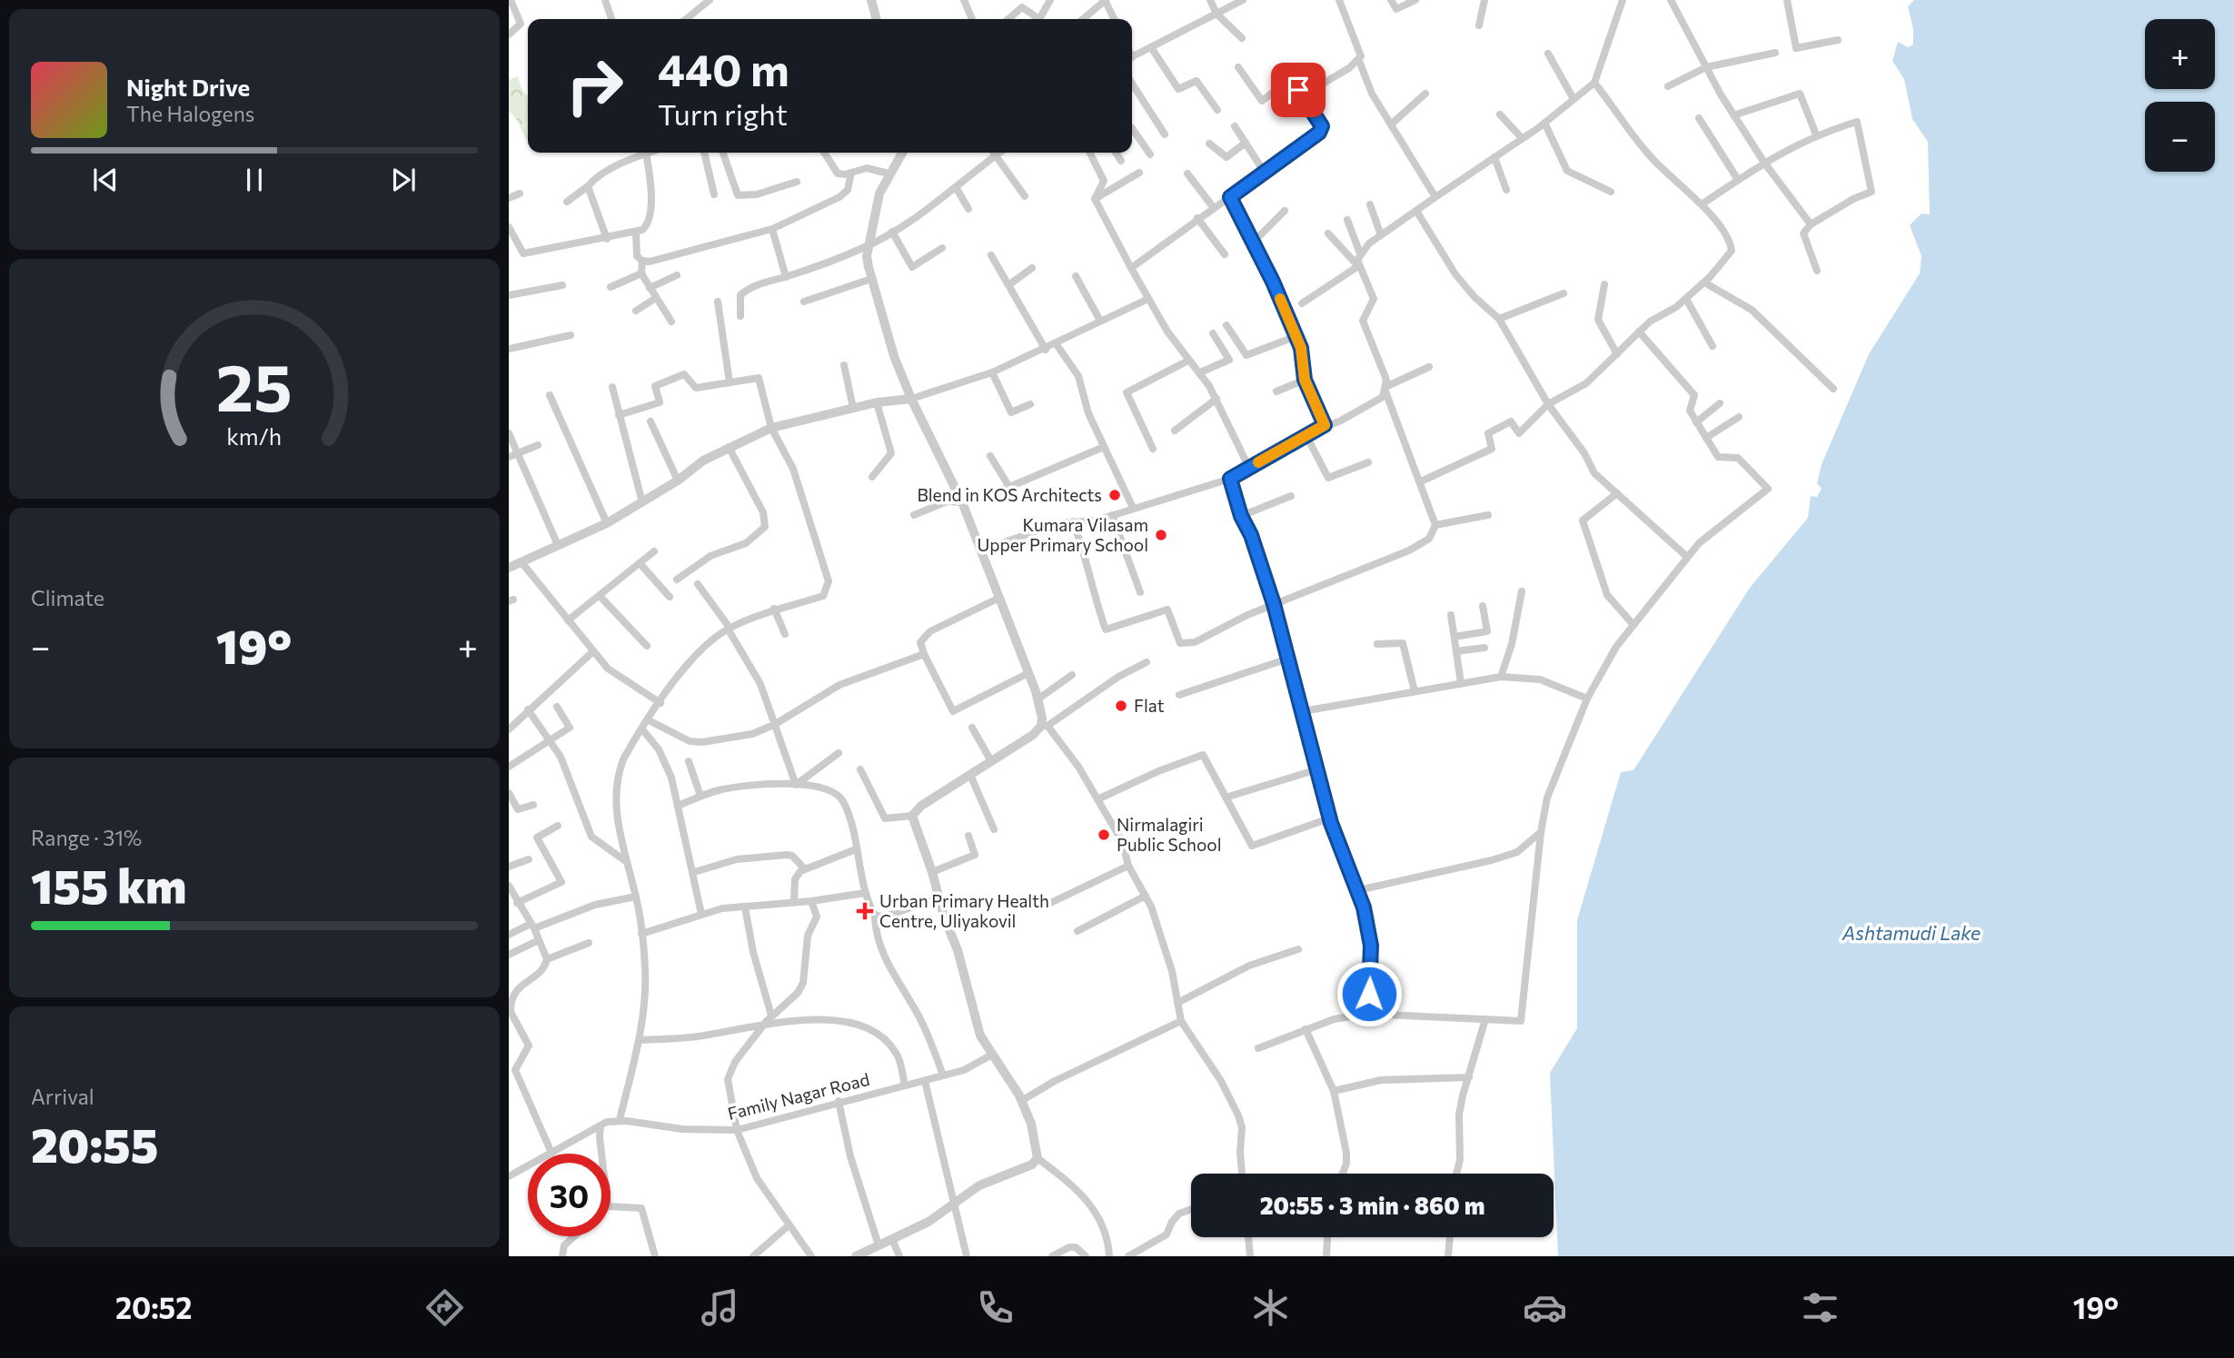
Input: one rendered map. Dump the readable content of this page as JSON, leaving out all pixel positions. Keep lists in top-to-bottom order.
{
  "streets": {
    "street": ["Family Nagar Road"]
  },
  "water": ["Ashtamudi Lake"],
  "places": {
    "other": [
      "Blend in KOS Architects",
      "Kumara Vilasam Upper Primary School",
      "Flat",
      "Nirmalagiri Public School"
    ],
    "health": ["Urban Primary Health Centre, Uliyakovil"]
  },
  "page": {
    "map_buttons": ["+", "−"],
    "turn": ["440 m", "Turn right"],
    "song": ["Night Drive", "The Halogens"],
    "tile": [
      "Climate",
      ["Range · 31%", "155 km"],
      ["Arrival", "20:55"]
    ],
    "heat": ["−", "19°", "+"],
    "limit": "30",
    "trip": "20:55 · 3 min · 860 m",
    "tabs": ["20:52", "19°"],
    "gauge": ["25", "km/h"]
  }
}
